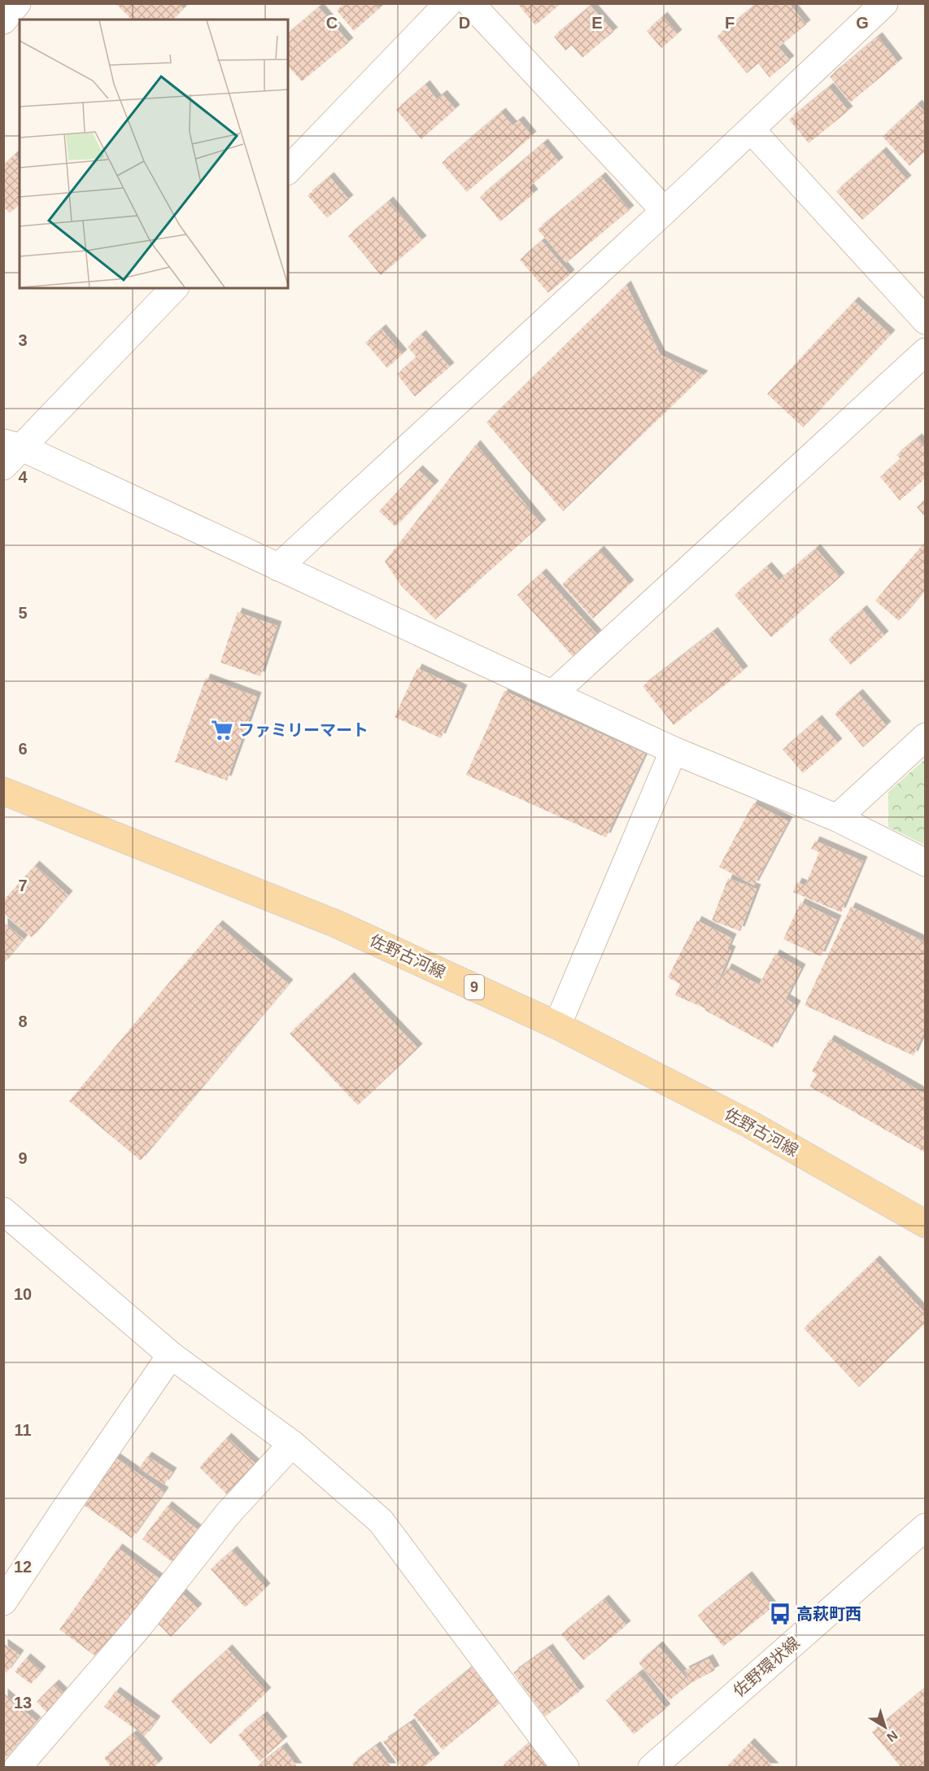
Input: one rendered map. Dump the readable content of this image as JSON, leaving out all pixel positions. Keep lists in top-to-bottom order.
{
  "streets": {
    "main road": ["佐野古河線", "9"],
    "street": ["佐野環状線"]
  },
  "places": {
    "supermarket": ["ファミリーマート"],
    "bus stop": ["高萩町西"]
  },
  "north": "bottom right",
  "grid": {
    "columns": [
      "C",
      "D",
      "E",
      "F",
      "G"
    ],
    "rows": [
      "3",
      "4",
      "5",
      "6",
      "7",
      "8",
      "9",
      "10",
      "11",
      "12",
      "13"
    ]
  }
}
